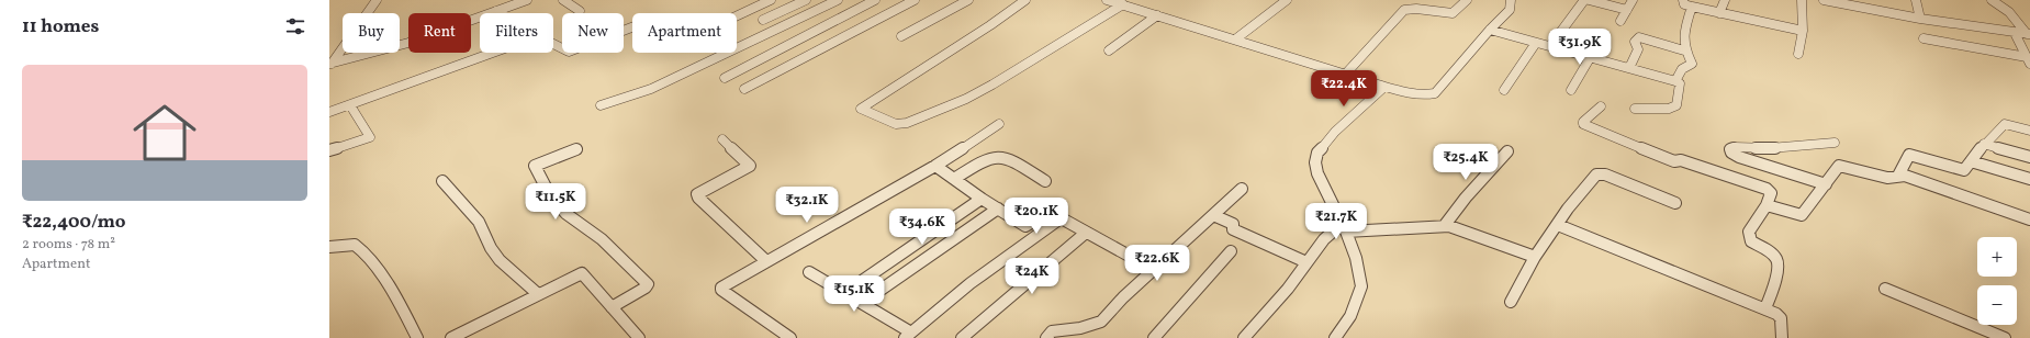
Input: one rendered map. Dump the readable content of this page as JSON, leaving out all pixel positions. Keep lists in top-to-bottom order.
{
  "page": {
    "heading": "11 homes",
    "chip": [
      "Buy",
      "Rent",
      "Filters",
      "New",
      "Apartment"
    ],
    "price": [
      "₹31.9K",
      "₹22.4K",
      "₹25.4K",
      "₹11.5K",
      "₹32.1K",
      "₹20.1K",
      "₹21.7K",
      "₹34.6K",
      "₹22.6K",
      "₹24K",
      "₹15.1K"
    ],
    "list": [
      {
        "name": "₹22,400/mo",
        "note": "2 rooms · 78 m² · Apartment"
      }
    ],
    "map_buttons": ["+", "−"]
  }
}
